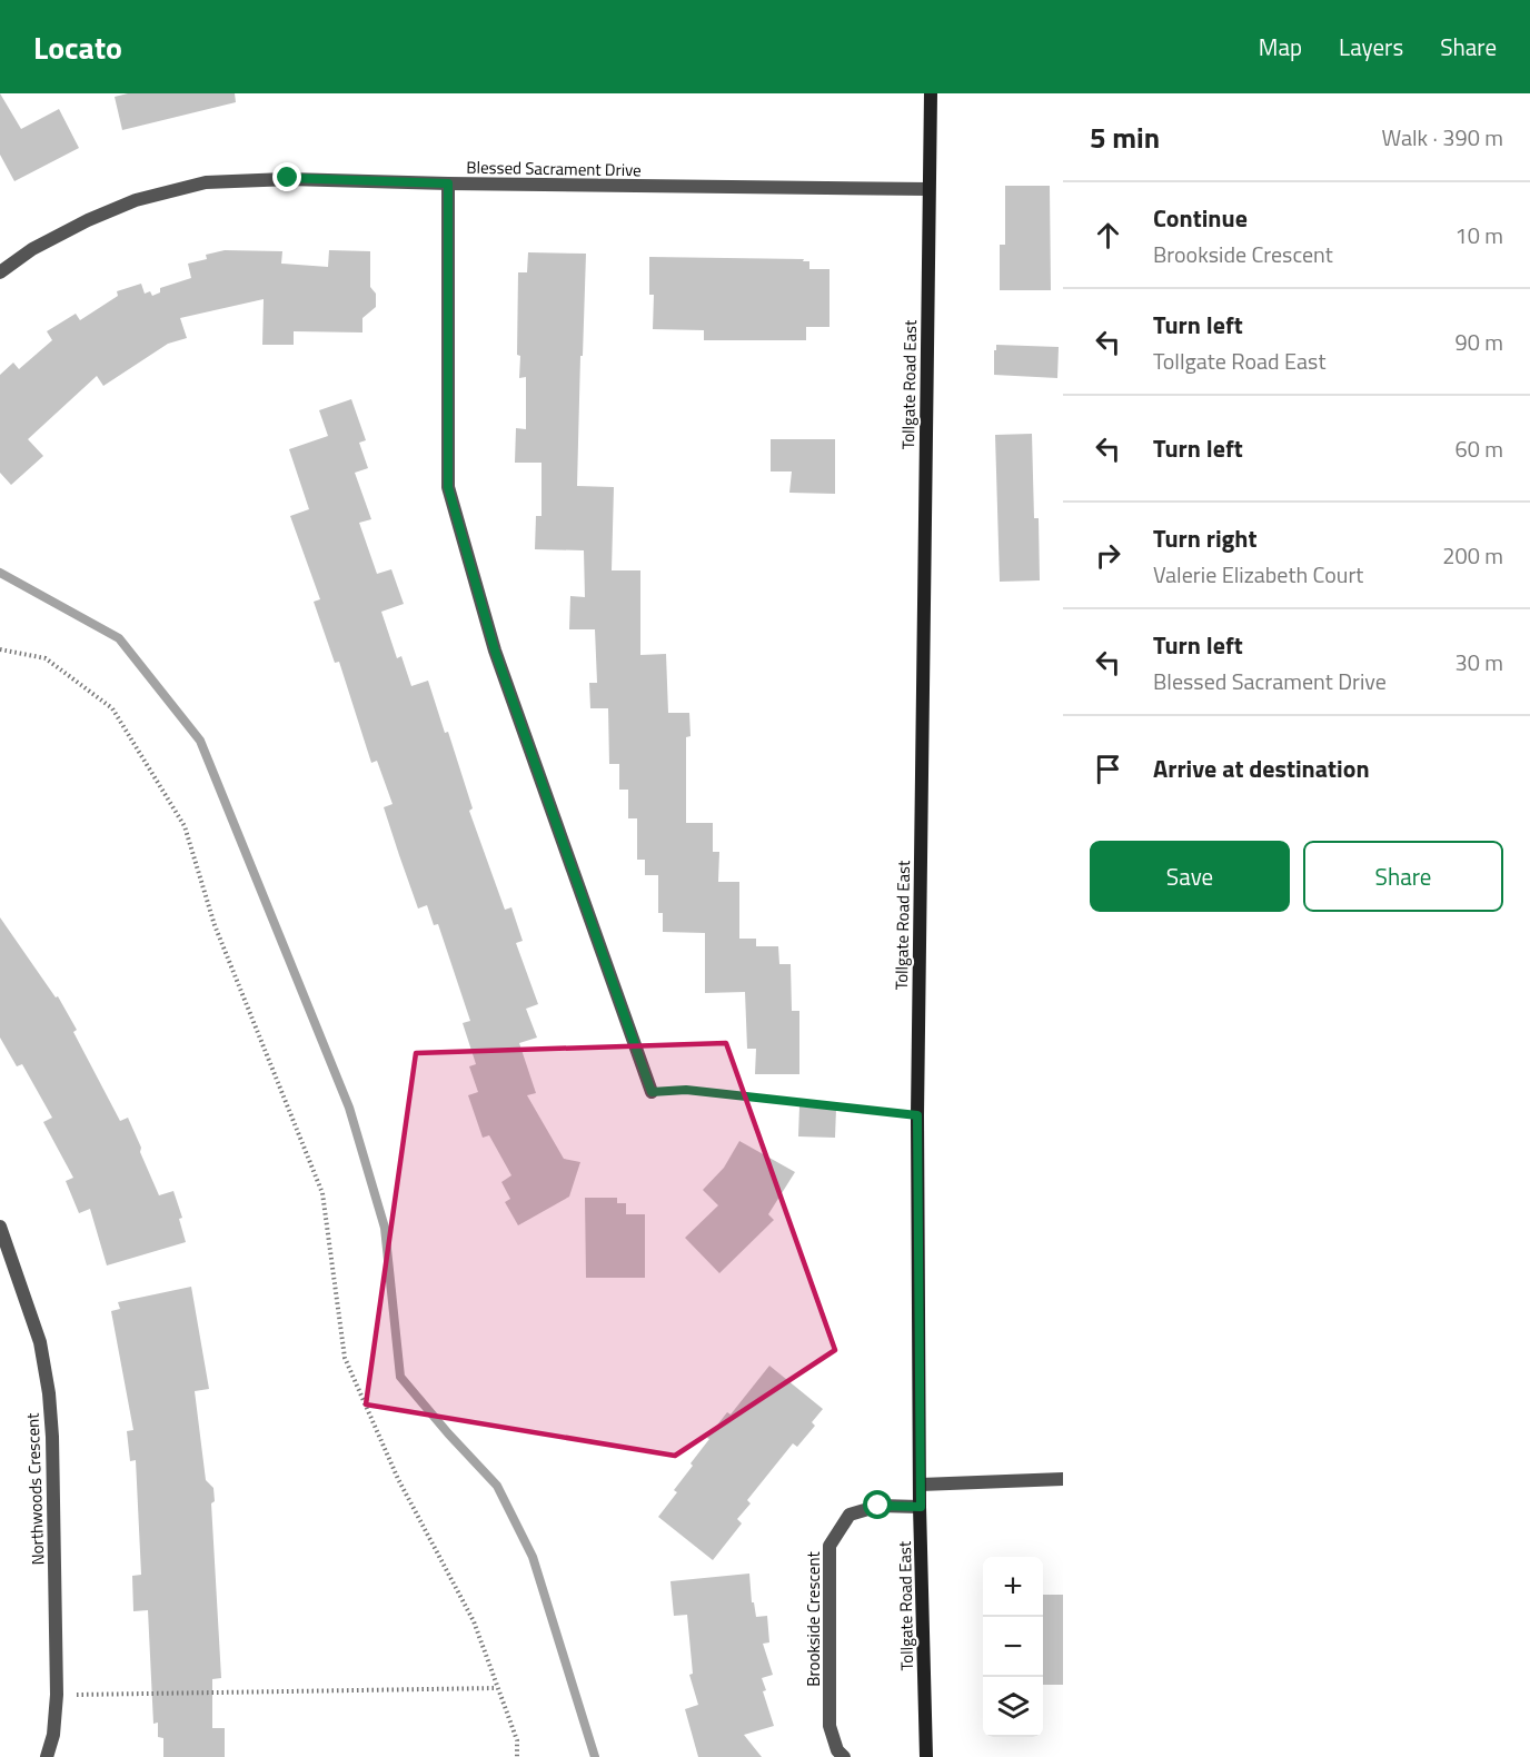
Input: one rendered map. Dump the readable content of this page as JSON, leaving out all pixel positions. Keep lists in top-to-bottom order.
{
  "streets": {
    "street": [
      "Blessed Sacrament Drive",
      "Tollgate Road East",
      "Northwoods Crescent",
      "Brookside Crescent"
    ]
  },
  "crossings": [
    ["Blessed Sacrament Drive", "Tollgate Road East"],
    ["Tollgate Road East", "Brookside Crescent"]
  ],
  "page": {
    "header": "Locato",
    "nav": ["Map", "Layers", "Share"],
    "heading": ["5 min", "Walk · 390 m"],
    "list": [
      ["Continue", "Brookside Crescent", "10 m"],
      ["Turn left", "Tollgate Road East", "90 m"],
      ["Turn left", "60 m"],
      ["Turn right", "Valerie Elizabeth Court", "200 m"],
      ["Turn left", "Blessed Sacrament Drive", "30 m"],
      "Arrive at destination"
    ],
    "buttons": ["Save", "Share"],
    "map_buttons": ["+", "−"]
  }
}
